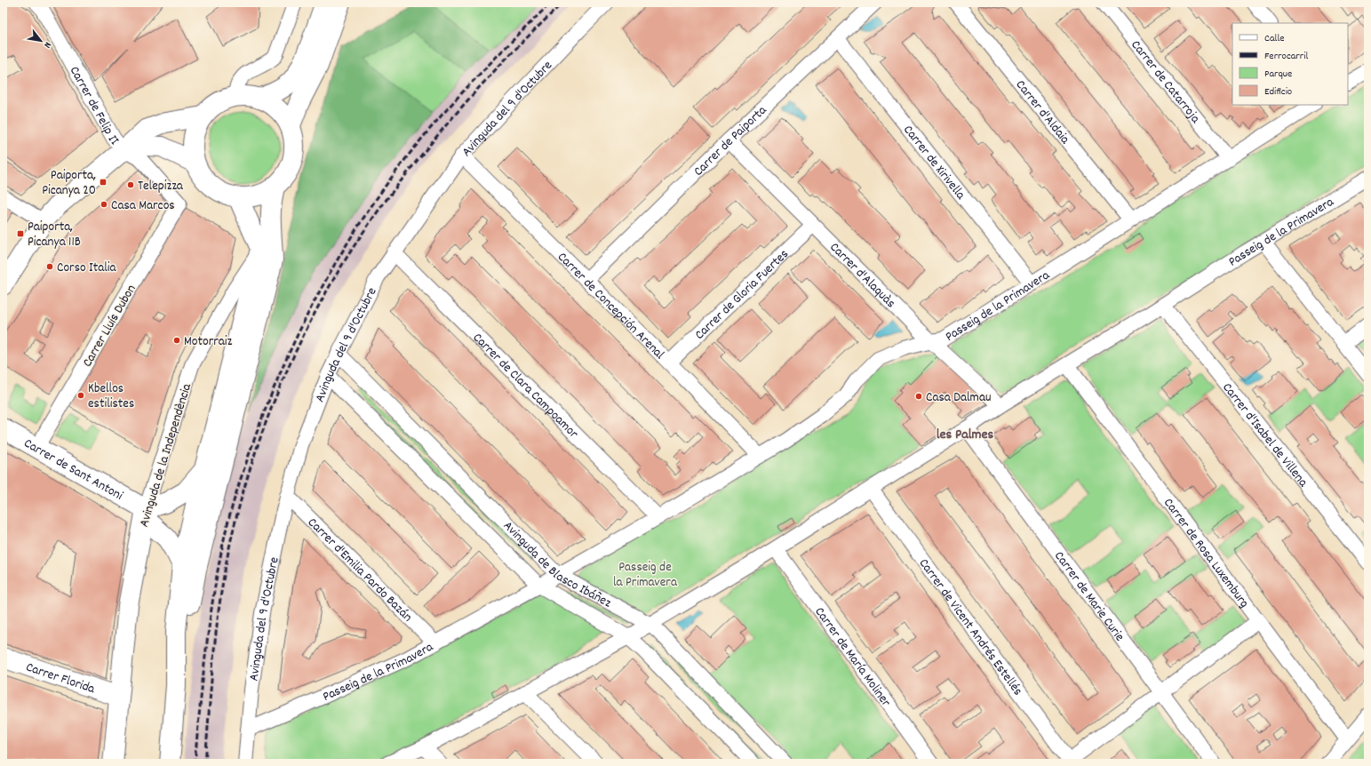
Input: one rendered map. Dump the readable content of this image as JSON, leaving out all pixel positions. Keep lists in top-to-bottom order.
{
  "streets": {
    "street": [
      "Carrer de Catarroja",
      "Carrer de Felip II",
      "Avinguda del 9 d'Octubre",
      "Carrer d'Aldaia",
      "Carrer de Paiporta",
      "Carrer de Xirivella",
      "Passeig de la Primavera",
      "Carrer d'Alaquàs",
      "Carrer de Gloria Fuertes",
      "Carrer de Concepción Arenal",
      "Carrer Lluís Dubon",
      "Carrer de Clara Campoamor",
      "Carrer d'Isabel de Villena",
      "Avinguda de la Independència",
      "Carrer de Sant Antoni",
      "Carrer de Rosa Luxemburg",
      "Avinguda de Blasco Ibáñez",
      "Carrer d'Emilia Pardo Bazán",
      "Carrer de Marie Curie",
      "Carrer de Vicent Andrés Estellés",
      "Carrer de María Moliner",
      "Carrer Florida"
    ]
  },
  "crossings": [
    ["Carrer de Catarroja", "Passeig de la Primavera"],
    ["Carrer de Felip II", "Carrer Lluís Dubon"],
    ["Avinguda del 9 d'Octubre", "Passeig de la Primavera"],
    ["Avinguda del 9 d'Octubre", "Carrer de Concepción Arenal"],
    ["Avinguda del 9 d'Octubre", "Carrer de Clara Campoamor"],
    ["Avinguda del 9 d'Octubre", "Avinguda de Blasco Ibáñez"],
    ["Avinguda del 9 d'Octubre", "Carrer d'Emilia Pardo Bazán"],
    ["Carrer d'Aldaia", "Passeig de la Primavera"],
    ["Carrer de Paiporta", "Carrer de Xirivella"],
    ["Carrer de Paiporta", "Carrer d'Alaquàs"],
    ["Carrer de Paiporta", "Carrer de Concepción Arenal"],
    ["Carrer de Xirivella", "Passeig de la Primavera"],
    ["Passeig de la Primavera", "Carrer d'Alaquàs"],
    ["Passeig de la Primavera", "Carrer de Concepción Arenal"],
    ["Passeig de la Primavera", "Carrer de Clara Campoamor"],
    ["Passeig de la Primavera", "Carrer d'Isabel de Villena"],
    ["Passeig de la Primavera", "Carrer de Rosa Luxemburg"],
    ["Passeig de la Primavera", "Avinguda de Blasco Ibáñez"],
    ["Passeig de la Primavera", "Carrer d'Emilia Pardo Bazán"],
    ["Passeig de la Primavera", "Carrer de Marie Curie"],
    ["Passeig de la Primavera", "Carrer de Vicent Andrés Estellés"],
    ["Passeig de la Primavera", "Carrer de María Moliner"],
    ["Carrer d'Alaquàs", "Carrer de Gloria Fuertes"],
    ["Carrer de Gloria Fuertes", "Carrer de Concepción Arenal"],
    ["Carrer Lluís Dubon", "Carrer de Sant Antoni"],
    ["Avinguda de la Independència", "Carrer de Sant Antoni"],
    ["Avinguda de la Independència", "Carrer Florida"]
  ],
  "districts": ["les Palmes"],
  "parks": ["Passeig de la Primavera"],
  "places": {
    "transit": ["Paiporta, Picanya 20", "Paiporta, Picanya 11B"],
    "other": [
      "Telepizza",
      "Casa Marcos",
      "Corso Italia",
      "Motorraiz",
      "Kbellos estilistes",
      "Casa Dalmau"
    ]
  },
  "legend": [
    "Calle",
    "Ferrocarril",
    "Parque",
    "Edificio"
  ],
  "north": "bottom right"
}
